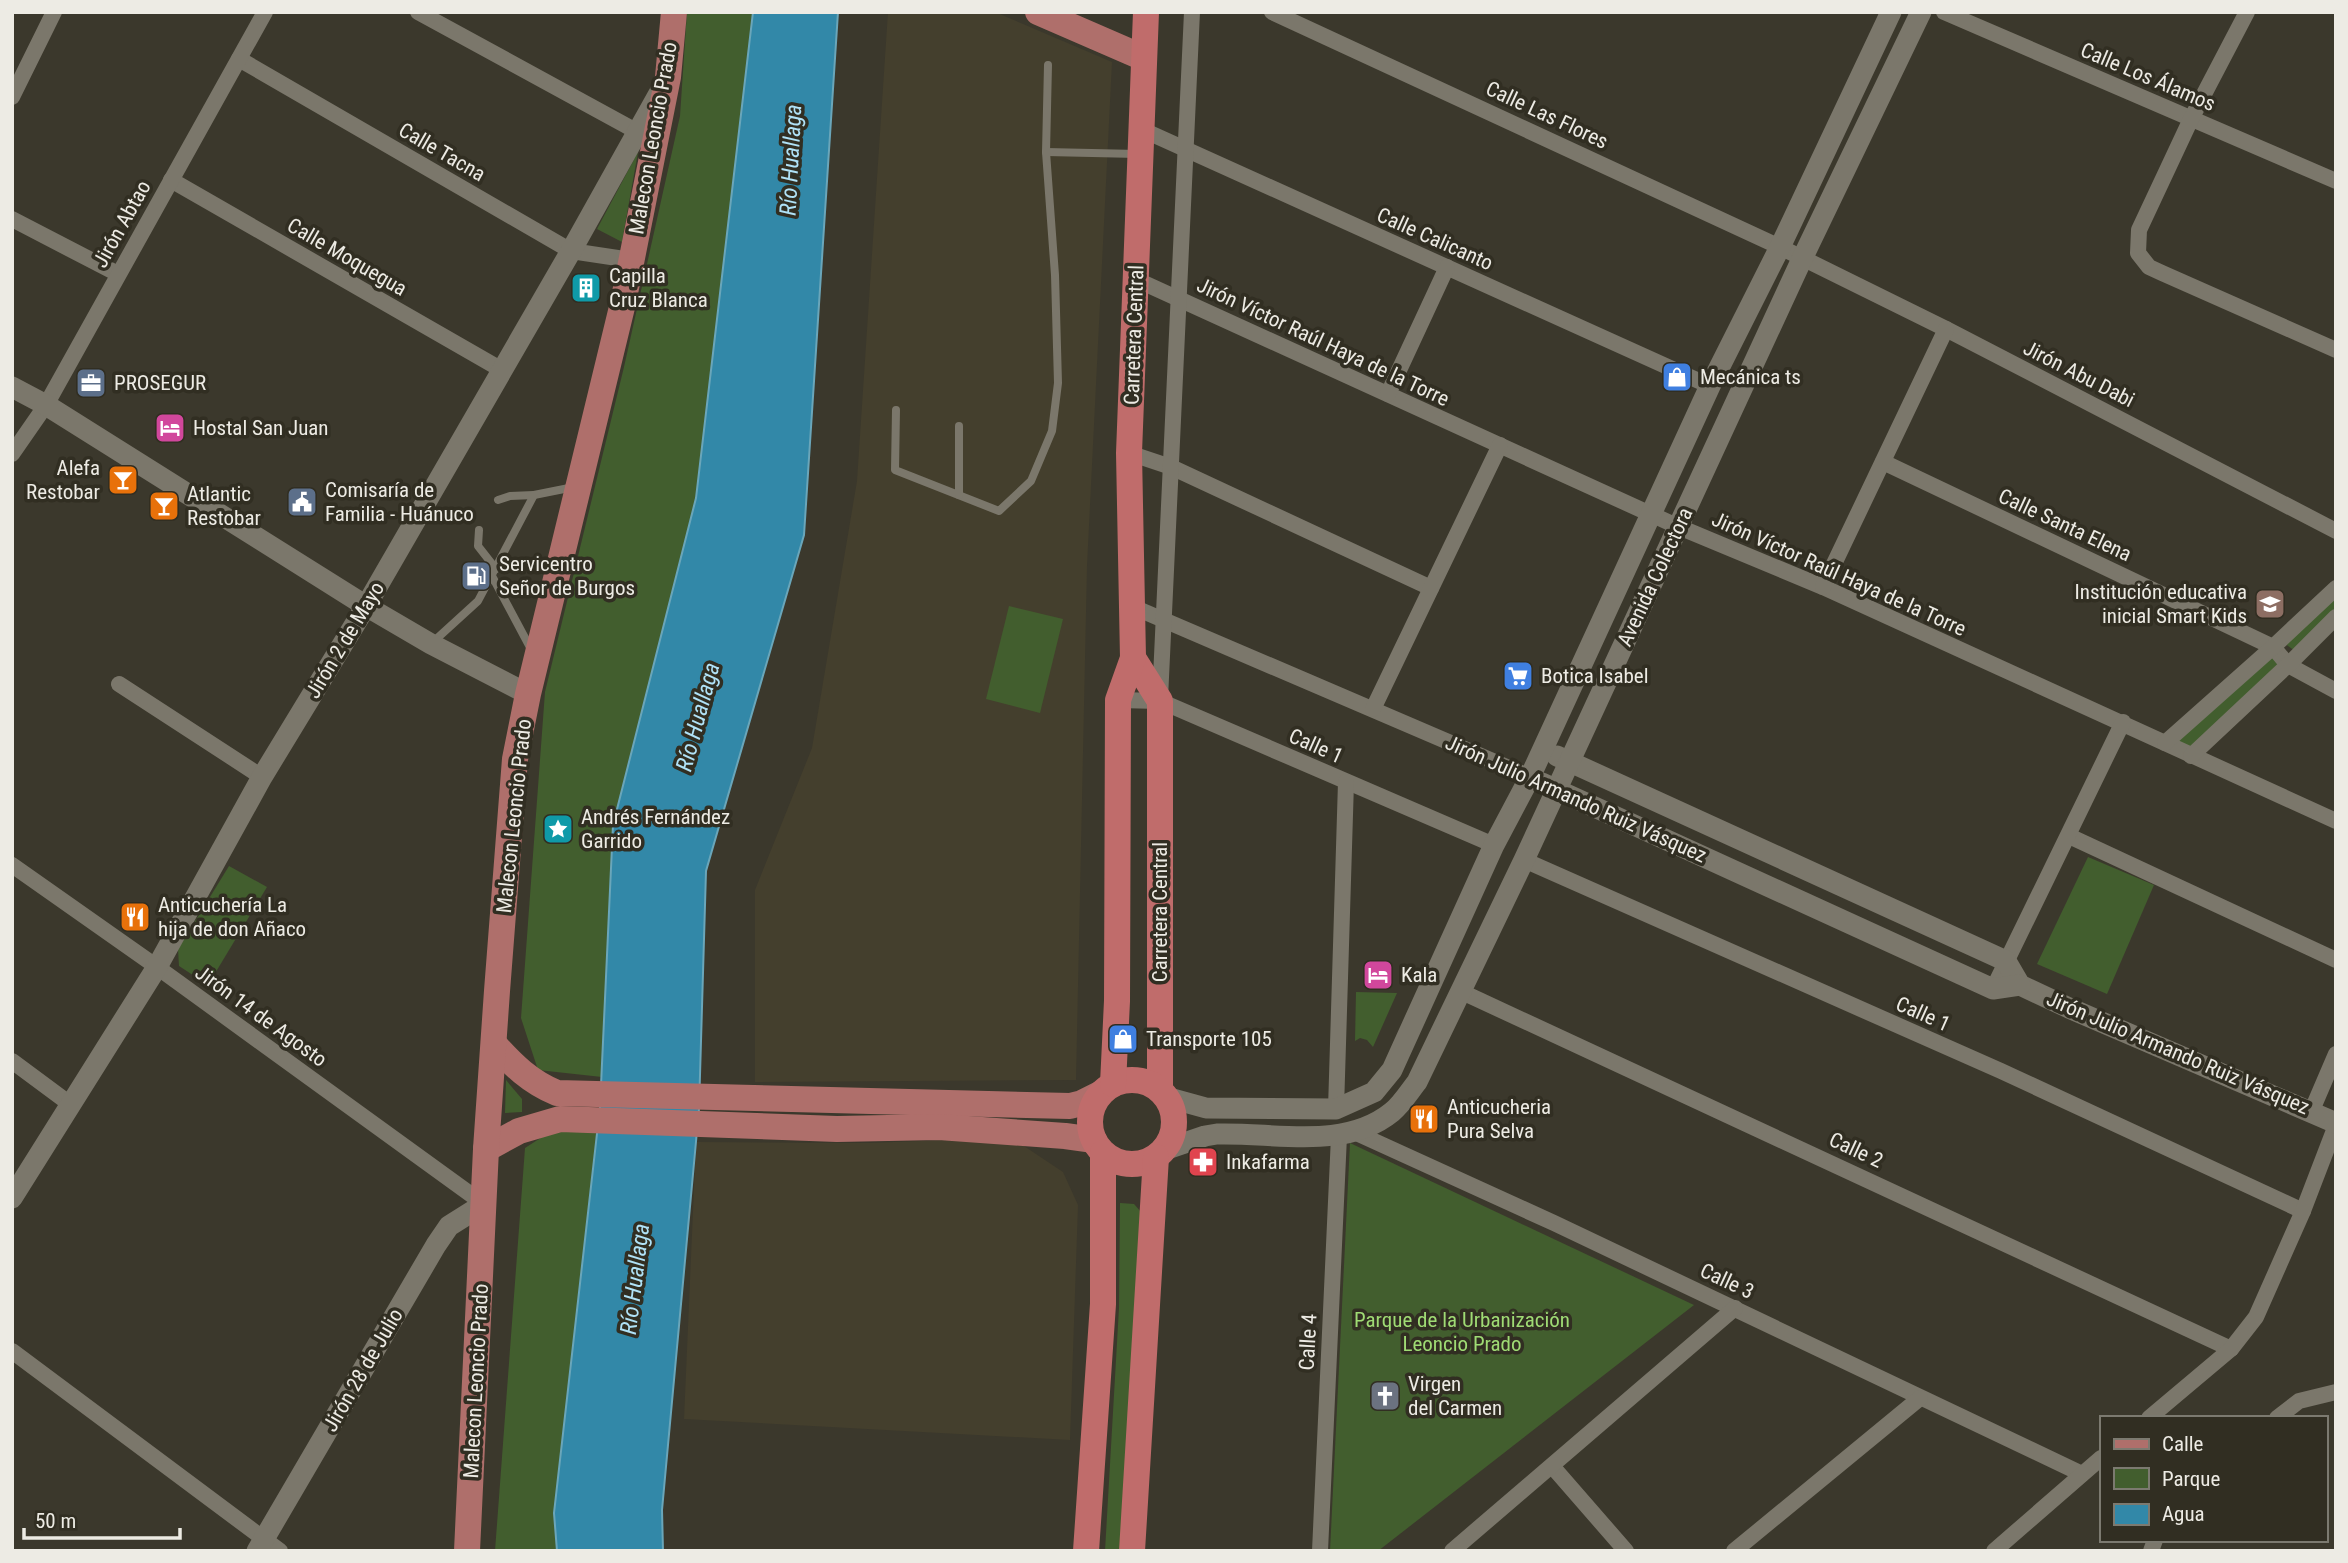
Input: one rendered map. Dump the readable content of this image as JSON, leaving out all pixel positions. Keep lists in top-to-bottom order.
{
  "streets": {
    "highway": ["Carretera Central"],
    "main road": ["Malecon Leoncio Prado"],
    "street": [
      "Calle Los Álamos",
      "Calle Las Flores",
      "Calle Tacna",
      "Jirón Abtao",
      "Calle Calicanto",
      "Calle Moquegua",
      "Jirón Víctor Raúl Haya de la Torre",
      "Jirón Abu Dabi",
      "Calle Santa Elena",
      "Avenida Colectora",
      "Jirón 2 de Mayo",
      "Calle 1",
      "Jirón Julio Armando Ruiz Vásquez",
      "Jirón 14 de Agosto",
      "Calle 2",
      "Calle 3",
      "Calle 4",
      "Jirón 28 de Julio"
    ]
  },
  "crossings": [
    ["Calle Las Flores", "Jirón Abu Dabi"],
    ["Calle Las Flores", "Avenida Colectora"],
    ["Malecon Leoncio Prado", "Calle Tacna"],
    ["Malecon Leoncio Prado", "Jirón 2 de Mayo"],
    ["Malecon Leoncio Prado", "Jirón 14 de Agosto"],
    ["Malecon Leoncio Prado", "Jirón 28 de Julio"],
    ["Calle Tacna", "Jirón Abtao"],
    ["Calle Tacna", "Jirón 2 de Mayo"],
    ["Jirón Abtao", "Calle Moquegua"],
    ["Calle Calicanto", "Carretera Central"],
    ["Calle Calicanto", "Avenida Colectora"],
    ["Calle Moquegua", "Jirón 2 de Mayo"],
    ["Carretera Central", "Jirón Víctor Raúl Haya de la Torre"],
    ["Carretera Central", "Avenida Colectora"],
    ["Carretera Central", "Calle 1"],
    ["Carretera Central", "Jirón Julio Armando Ruiz Vásquez"],
    ["Jirón Víctor Raúl Haya de la Torre", "Avenida Colectora"],
    ["Jirón Abu Dabi", "Avenida Colectora"],
    ["Avenida Colectora", "Calle 1"],
    ["Avenida Colectora", "Jirón Julio Armando Ruiz Vásquez"],
    ["Avenida Colectora", "Calle 2"],
    ["Avenida Colectora", "Calle 3"],
    ["Avenida Colectora", "Calle 4"],
    ["Jirón 2 de Mayo", "Jirón 14 de Agosto"],
    ["Jirón 14 de Agosto", "Jirón 28 de Julio"],
    ["Calle 3", "Calle 4"]
  ],
  "water": ["Río Huallaga"],
  "parks": ["Parque de la Urbanización Leoncio Prado"],
  "places": {
    "building": ["Capilla Cruz Blanca"],
    "shop": ["Mecánica ts", "Transporte 105"],
    "office": ["PROSEGUR"],
    "hotel": ["Hostal San Juan", "Kala"],
    "bar": ["Alefa Restobar", "Atlantic Restobar"],
    "public building": ["Comisaría de Familia - Huánuco"],
    "fuel station": ["Servicentro Señor de Burgos"],
    "school or university": ["Institución educativa inicial Smart Kids"],
    "supermarket": ["Botica Isabel"],
    "place": ["Andrés Fernández Garrido"],
    "restaurant": ["Anticuchería La hija de don Añaco", "Anticucheria Pura Selva"],
    "pharmacy": ["Inkafarma"],
    "church": ["Virgen del Carmen"]
  },
  "legend": ["Calle", "Parque", "Agua"],
  "scale_bar": "50 m"
}
